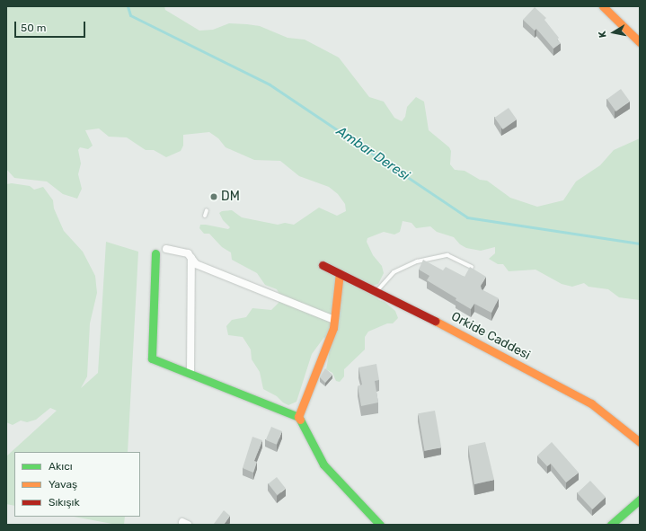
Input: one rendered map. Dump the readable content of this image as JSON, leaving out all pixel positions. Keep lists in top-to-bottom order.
{
  "streets": {
    "street": ["Orkide Caddesi"]
  },
  "water": ["Ambar Deresi"],
  "places": ["DM"],
  "legend": ["Akıcı", "Yavaş", "Sıkışık"],
  "scale_bar": "50 m",
  "north": "left"
}
